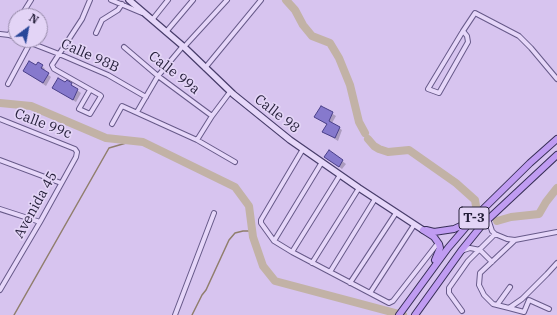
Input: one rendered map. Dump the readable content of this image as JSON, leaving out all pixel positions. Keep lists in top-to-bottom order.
{
  "streets": {
    "main road": ["T-3"],
    "street": [
      "Calle 98B",
      "Calle 99a",
      "Calle 98",
      "Calle 99c",
      "Avenida 45"
    ]
  },
  "crossings": [
    ["Calle 99c", "Avenida 45"]
  ],
  "north": "top right"
}
